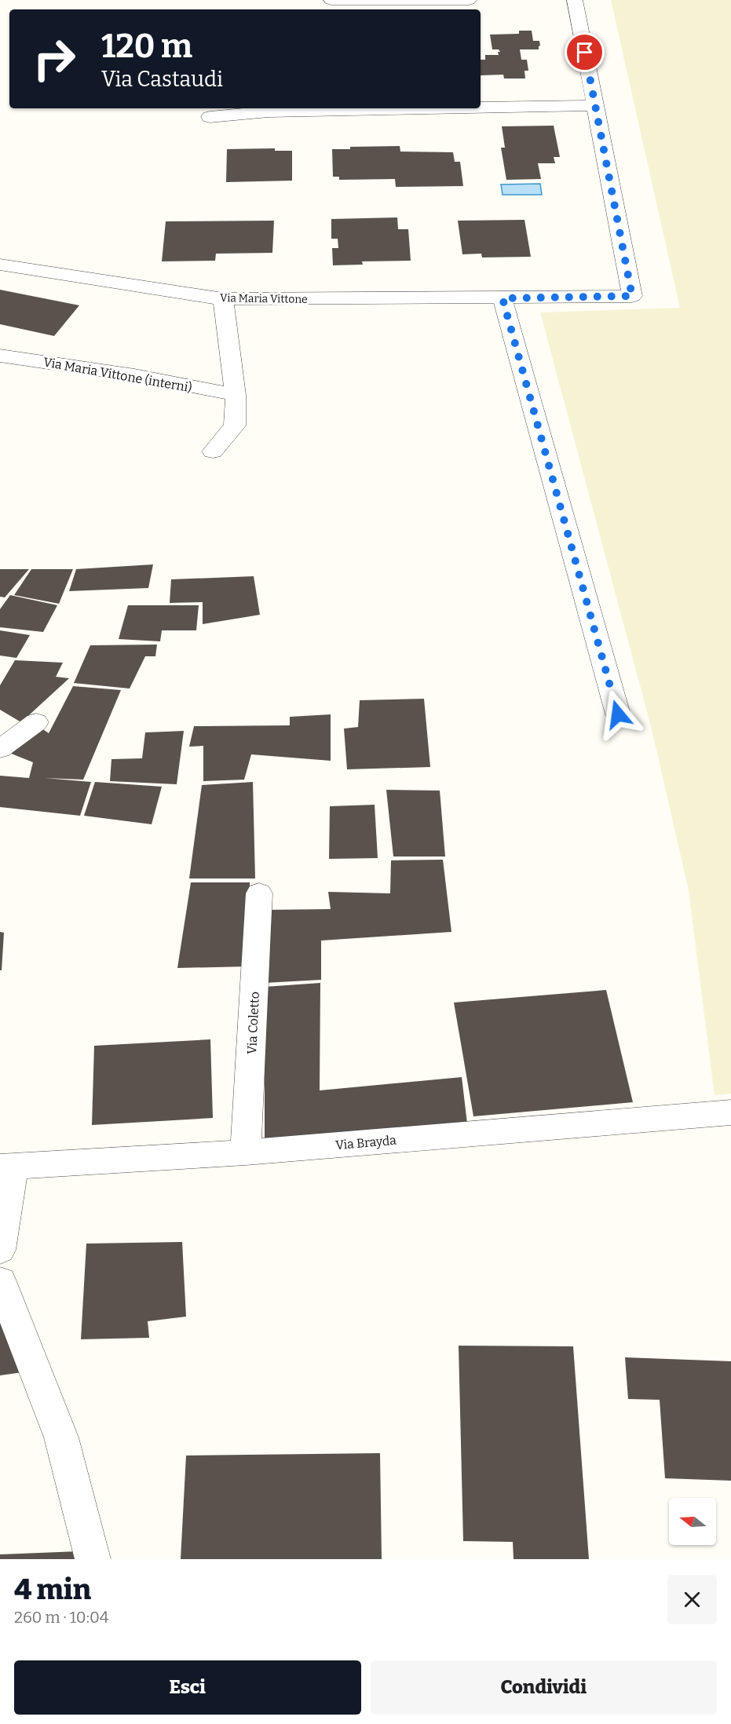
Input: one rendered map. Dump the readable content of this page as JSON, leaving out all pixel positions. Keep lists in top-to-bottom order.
{
  "streets": {
    "street": [
      "Via Maria Vittone",
      "Via Maria Vittone (interni)",
      "Via Coletto",
      "Via Brayda"
    ]
  },
  "crossings": [
    ["Via Coletto", "Via Brayda"]
  ],
  "north": "left",
  "page": {
    "turn": ["120 m", "Via Castaudi"],
    "heading": ["4 min", "260 m · 10:04"],
    "buttons": ["Esci", "Condividi"]
  }
}
